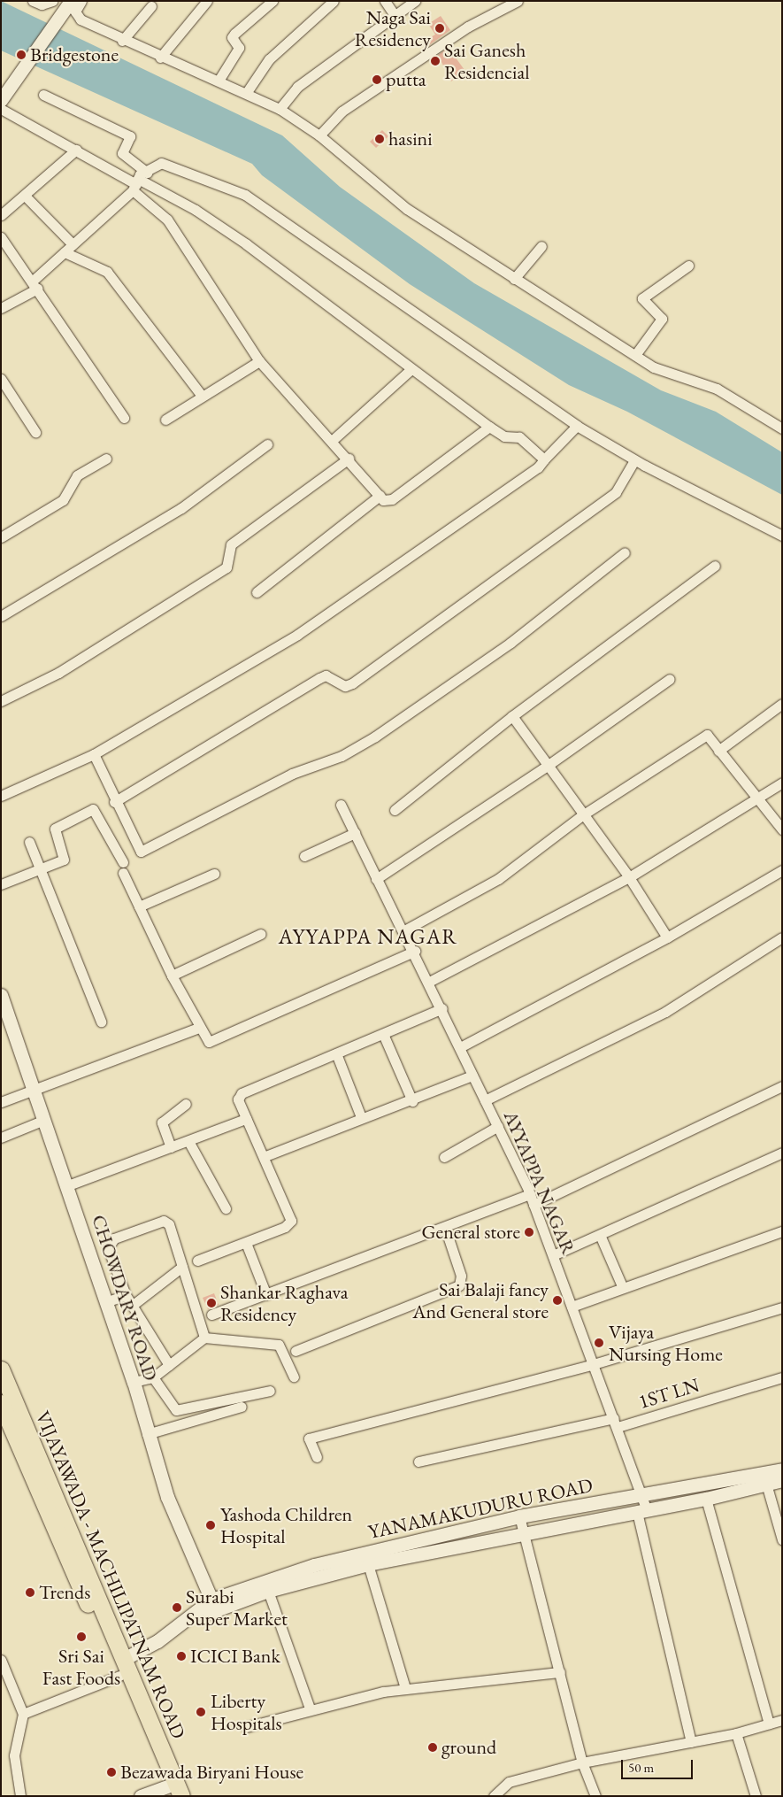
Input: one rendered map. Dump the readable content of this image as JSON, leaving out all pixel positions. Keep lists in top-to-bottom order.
{
  "streets": {
    "highway": ["VIJAYAWADA - MACHILIPATNAM ROAD"],
    "street": [
      "AYYAPPA NAGAR",
      "CHOWDARY ROAD",
      "1ST LN",
      "YANAMAKUDURU ROAD"
    ]
  },
  "crossings": [
    ["AYYAPPA NAGAR", "1ST LN"],
    ["AYYAPPA NAGAR", "YANAMAKUDURU ROAD"],
    ["CHOWDARY ROAD", "YANAMAKUDURU ROAD"],
    ["YANAMAKUDURU ROAD", "VIJAYAWADA - MACHILIPATNAM ROAD"]
  ],
  "districts": ["AYYAPPA NAGAR"],
  "places": [
    "Naga Sai Residency",
    "Bridgestone",
    "Sai Ganesh Residencial",
    "putta",
    "hasini",
    "General store",
    "Sai Balaji fancy And General store",
    "Shankar Raghava Residency",
    "Vijaya Nursing Home",
    "Yashoda Children Hospital",
    "Trends",
    "Surabi Super Market",
    "Sri Sai Fast Foods",
    "ICICI Bank",
    "Liberty Hospitals",
    "ground",
    "Bezawada Biryani House"
  ],
  "scale_bar": "50 m"
}
